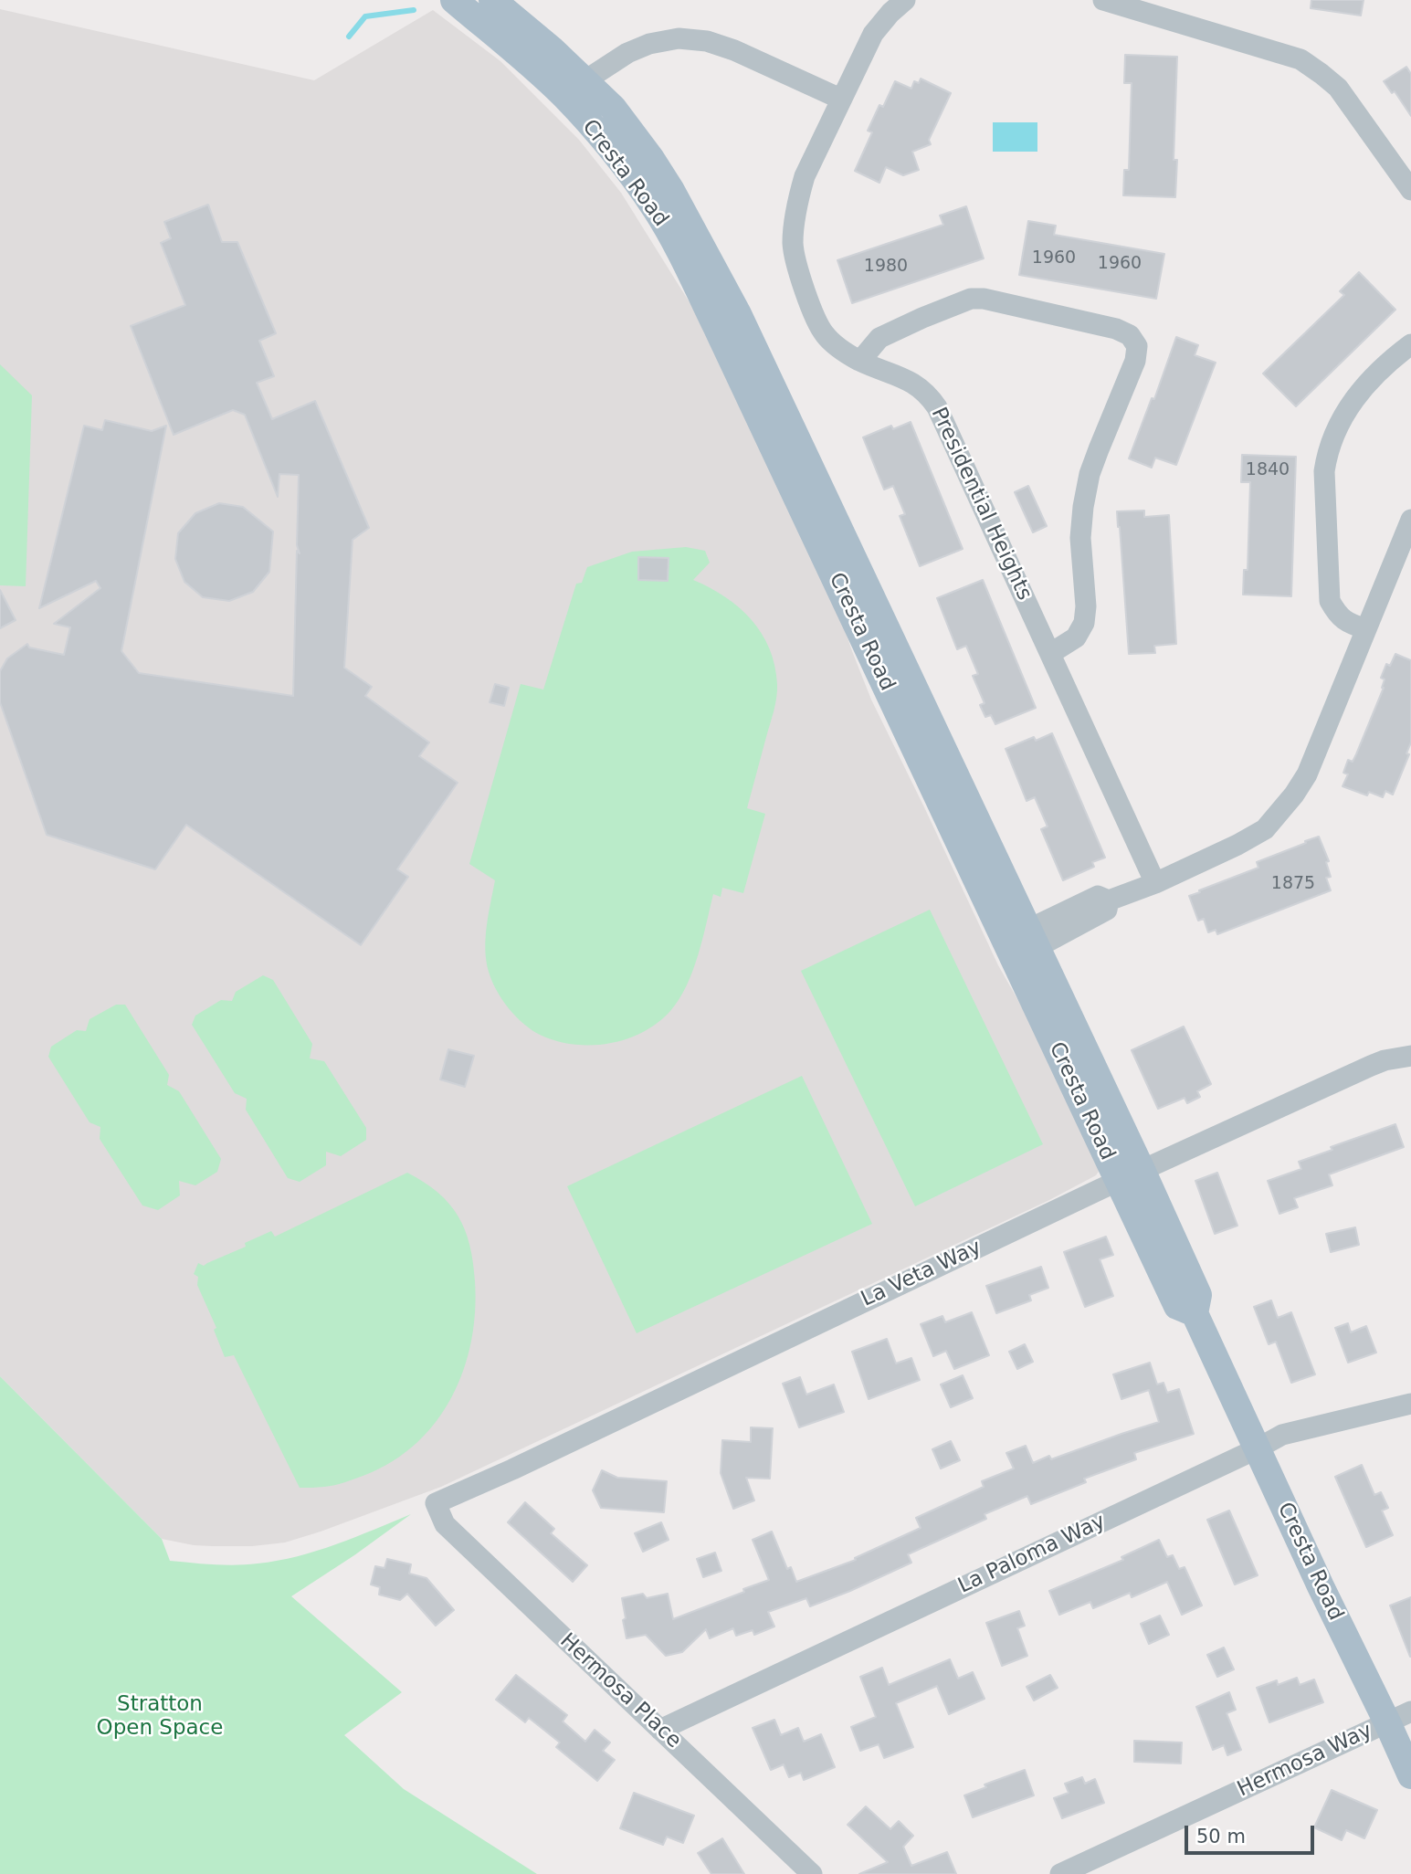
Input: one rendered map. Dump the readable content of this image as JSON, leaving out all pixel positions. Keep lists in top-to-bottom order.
{
  "streets": {
    "main road": ["Cresta Road"],
    "street": [
      "Presidential Heights",
      "La Veta Way",
      "La Paloma Way",
      "Hermosa Place",
      "Hermosa Way"
    ]
  },
  "crossings": [
    ["Cresta Road", "La Veta Way"],
    ["Cresta Road", "La Paloma Way"],
    ["Cresta Road", "Hermosa Way"],
    ["La Veta Way", "Hermosa Place"],
    ["La Paloma Way", "Hermosa Place"]
  ],
  "parks": ["Stratton Open Space"],
  "house_numbers": [
    "1960",
    "1960",
    "1980",
    "1840",
    "1875"
  ],
  "scale_bar": "50 m"
}
